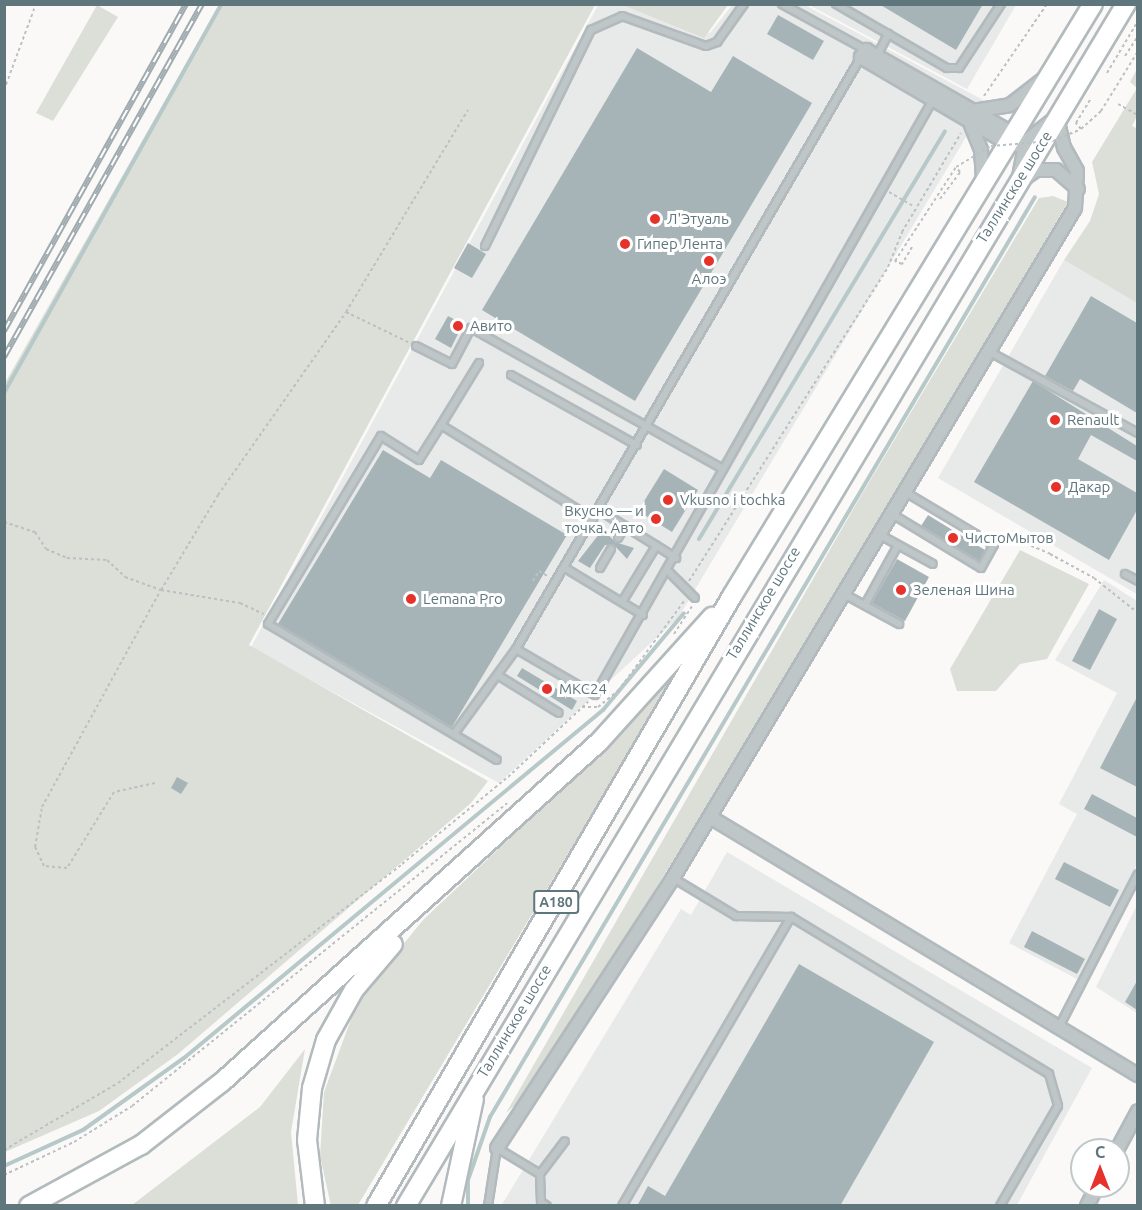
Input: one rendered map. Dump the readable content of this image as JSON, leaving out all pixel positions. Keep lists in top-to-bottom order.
{
  "streets": {
    "main road": ["Таллинское шоссе", "A180"]
  },
  "places": [
    "Л'Этуаль",
    "Гипер Лента",
    "Алоэ",
    "Авито",
    "Renault",
    "Дакар",
    "Vkusno i tochka",
    "Вкусно — и точка. Авто",
    "ЧистоМытов",
    "Зеленая Шина",
    "Lemana Pro",
    "МКС24"
  ],
  "north": "top"
}
